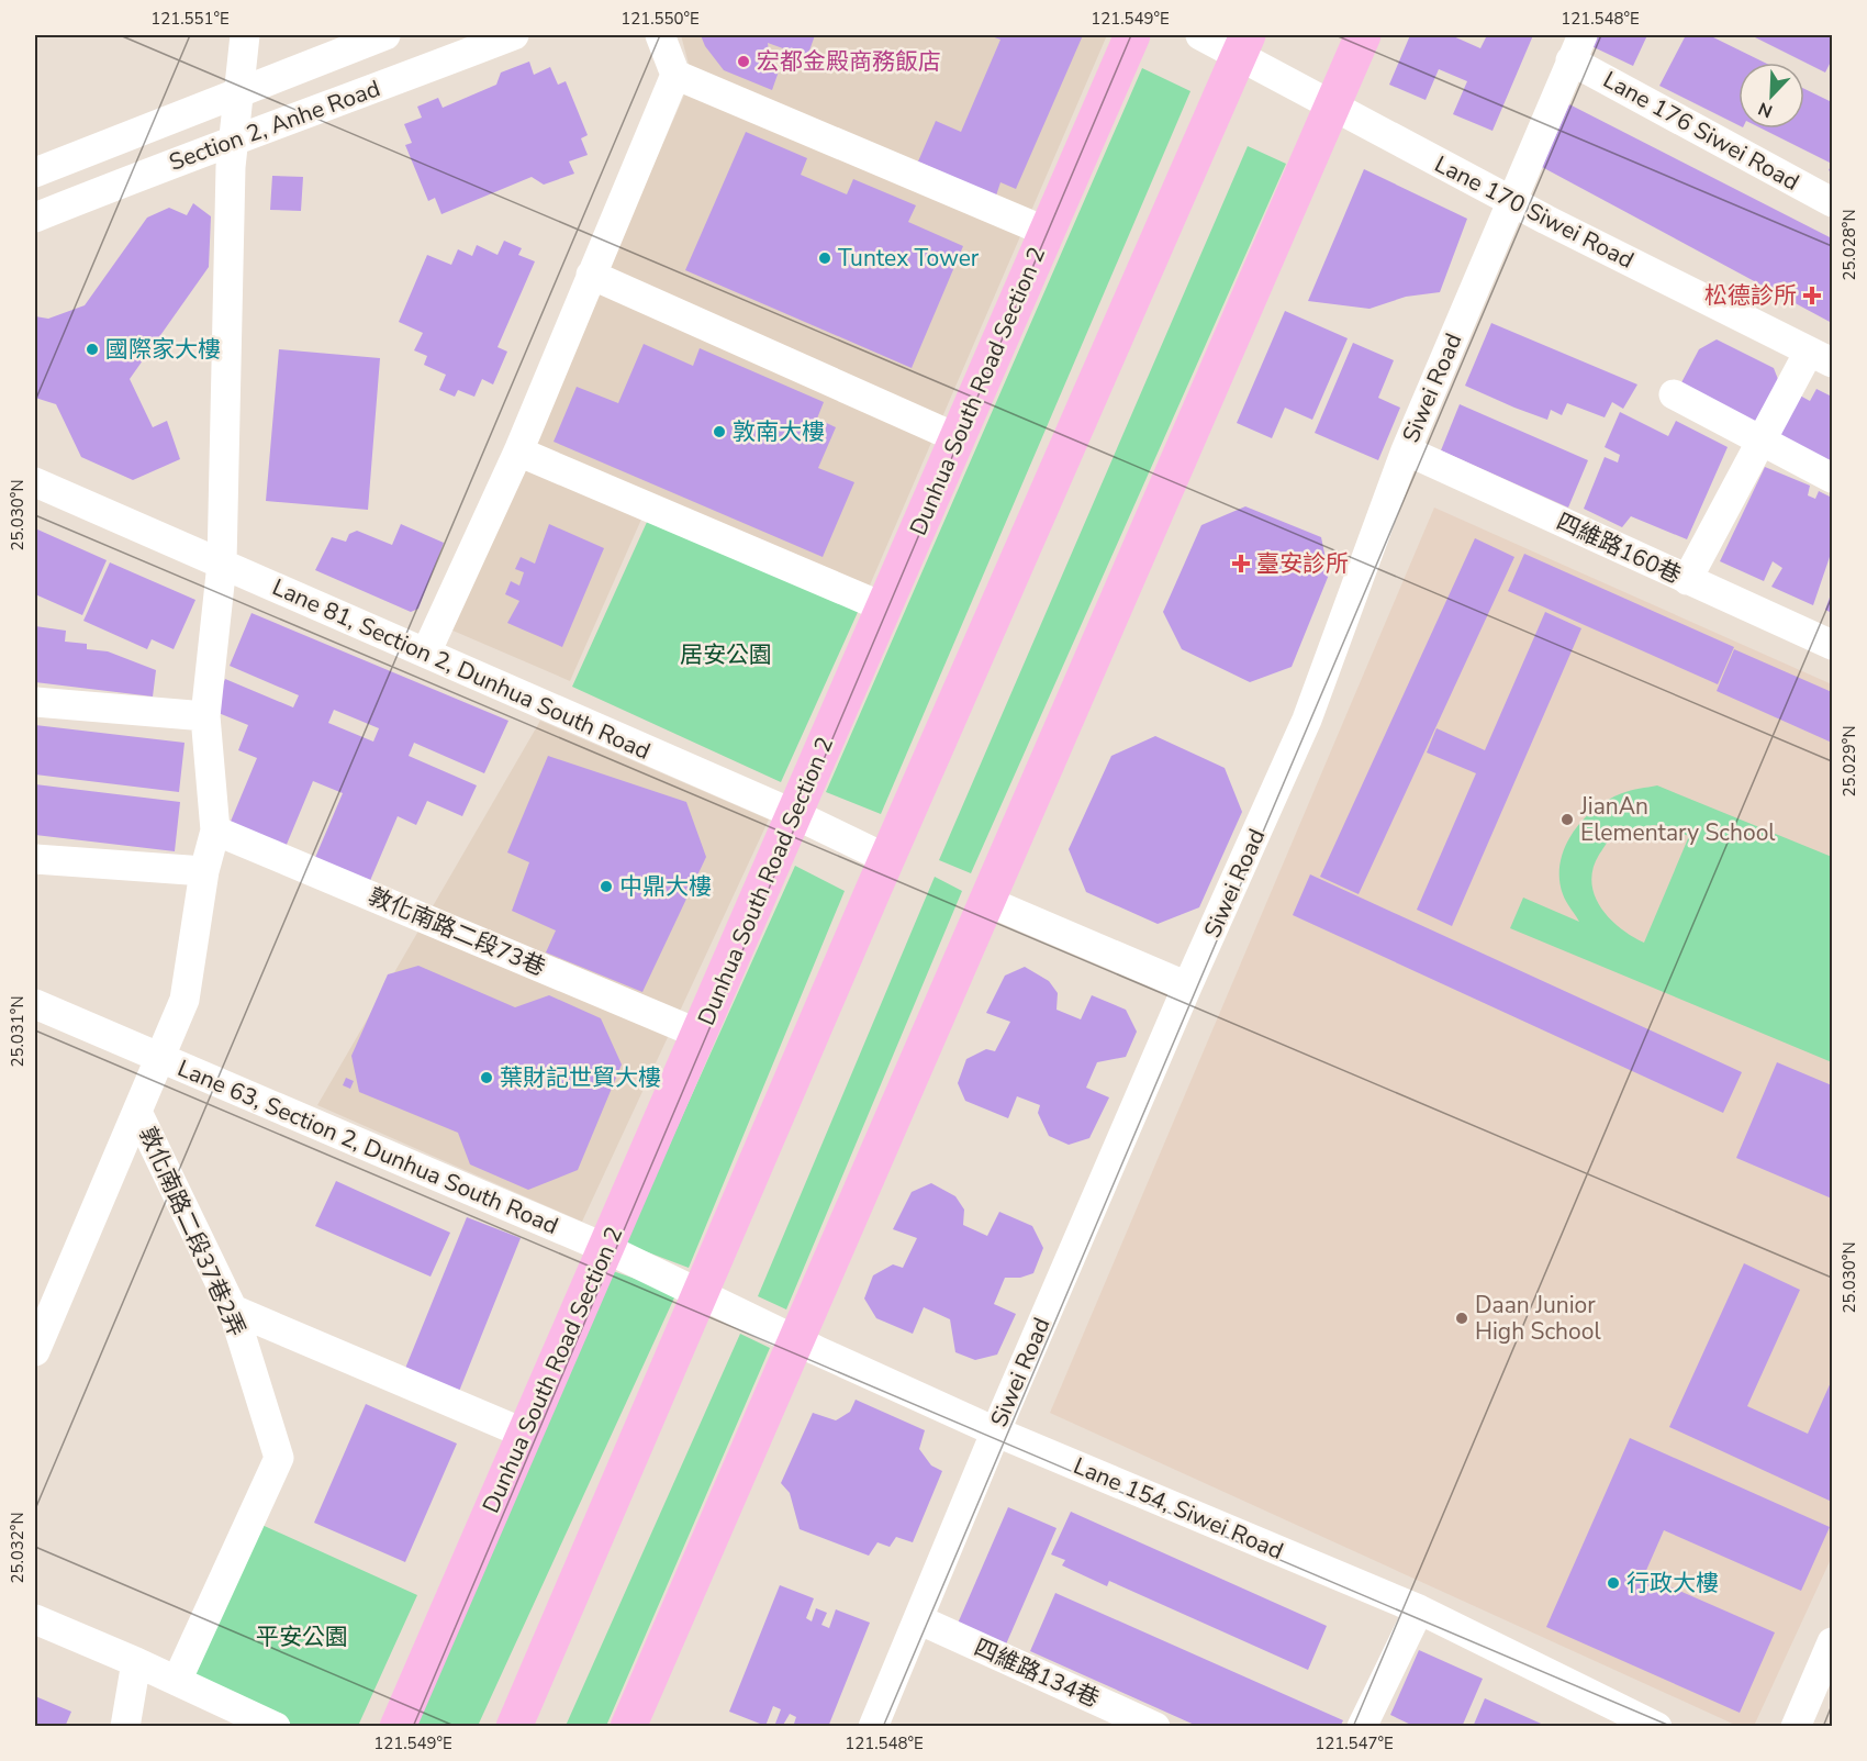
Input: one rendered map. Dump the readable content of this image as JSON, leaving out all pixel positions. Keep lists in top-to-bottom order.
{
  "streets": {
    "main road": ["Dunhua South Road Section 2"],
    "street": [
      "Section 2, Anhe Road",
      "Lane 176 Siwei Road",
      "Lane 170 Siwei Road",
      "Siwei Road",
      "四維路160巷",
      "Lane 81, Section 2, Dunhua South Road",
      "敦化南路二段73巷",
      "Lane 63, Section 2, Dunhua South Road",
      "敦化南路二段37巷2弄",
      "Lane 154, Siwei Road",
      "四維路134巷"
    ]
  },
  "crossings": [
    ["Lane 176 Siwei Road", "Siwei Road"],
    ["Lane 170 Siwei Road", "Siwei Road"],
    ["Siwei Road", "四維路160巷"],
    ["Siwei Road", "Lane 154, Siwei Road"],
    ["Siwei Road", "四維路134巷"],
    ["Dunhua South Road Section 2", "Lane 81, Section 2, Dunhua South Road"],
    ["Dunhua South Road Section 2", "敦化南路二段73巷"],
    ["Dunhua South Road Section 2", "Lane 63, Section 2, Dunhua South Road"],
    ["Lane 63, Section 2, Dunhua South Road", "Lane 154, Siwei Road"]
  ],
  "parks": ["居安公園", "平安公園"],
  "places": {
    "other": [
      "宏都金殿商務飯店",
      "Tuntex Tower",
      "國際家大樓",
      "敦南大樓",
      "JianAn Elementary School",
      "中鼎大樓",
      "葉財記世貿大樓",
      "Daan Junior High School",
      "行政大樓"
    ],
    "health": ["松德診所", "臺安診所"]
  },
  "north": "bottom left",
  "coordinates": [
    "121.551°E",
    "121.550°E",
    "121.549°E",
    "121.548°E",
    "25.028°N",
    "25.030°N",
    "25.029°N",
    "25.031°N",
    "25.032°N",
    "121.547°E"
  ]
}
